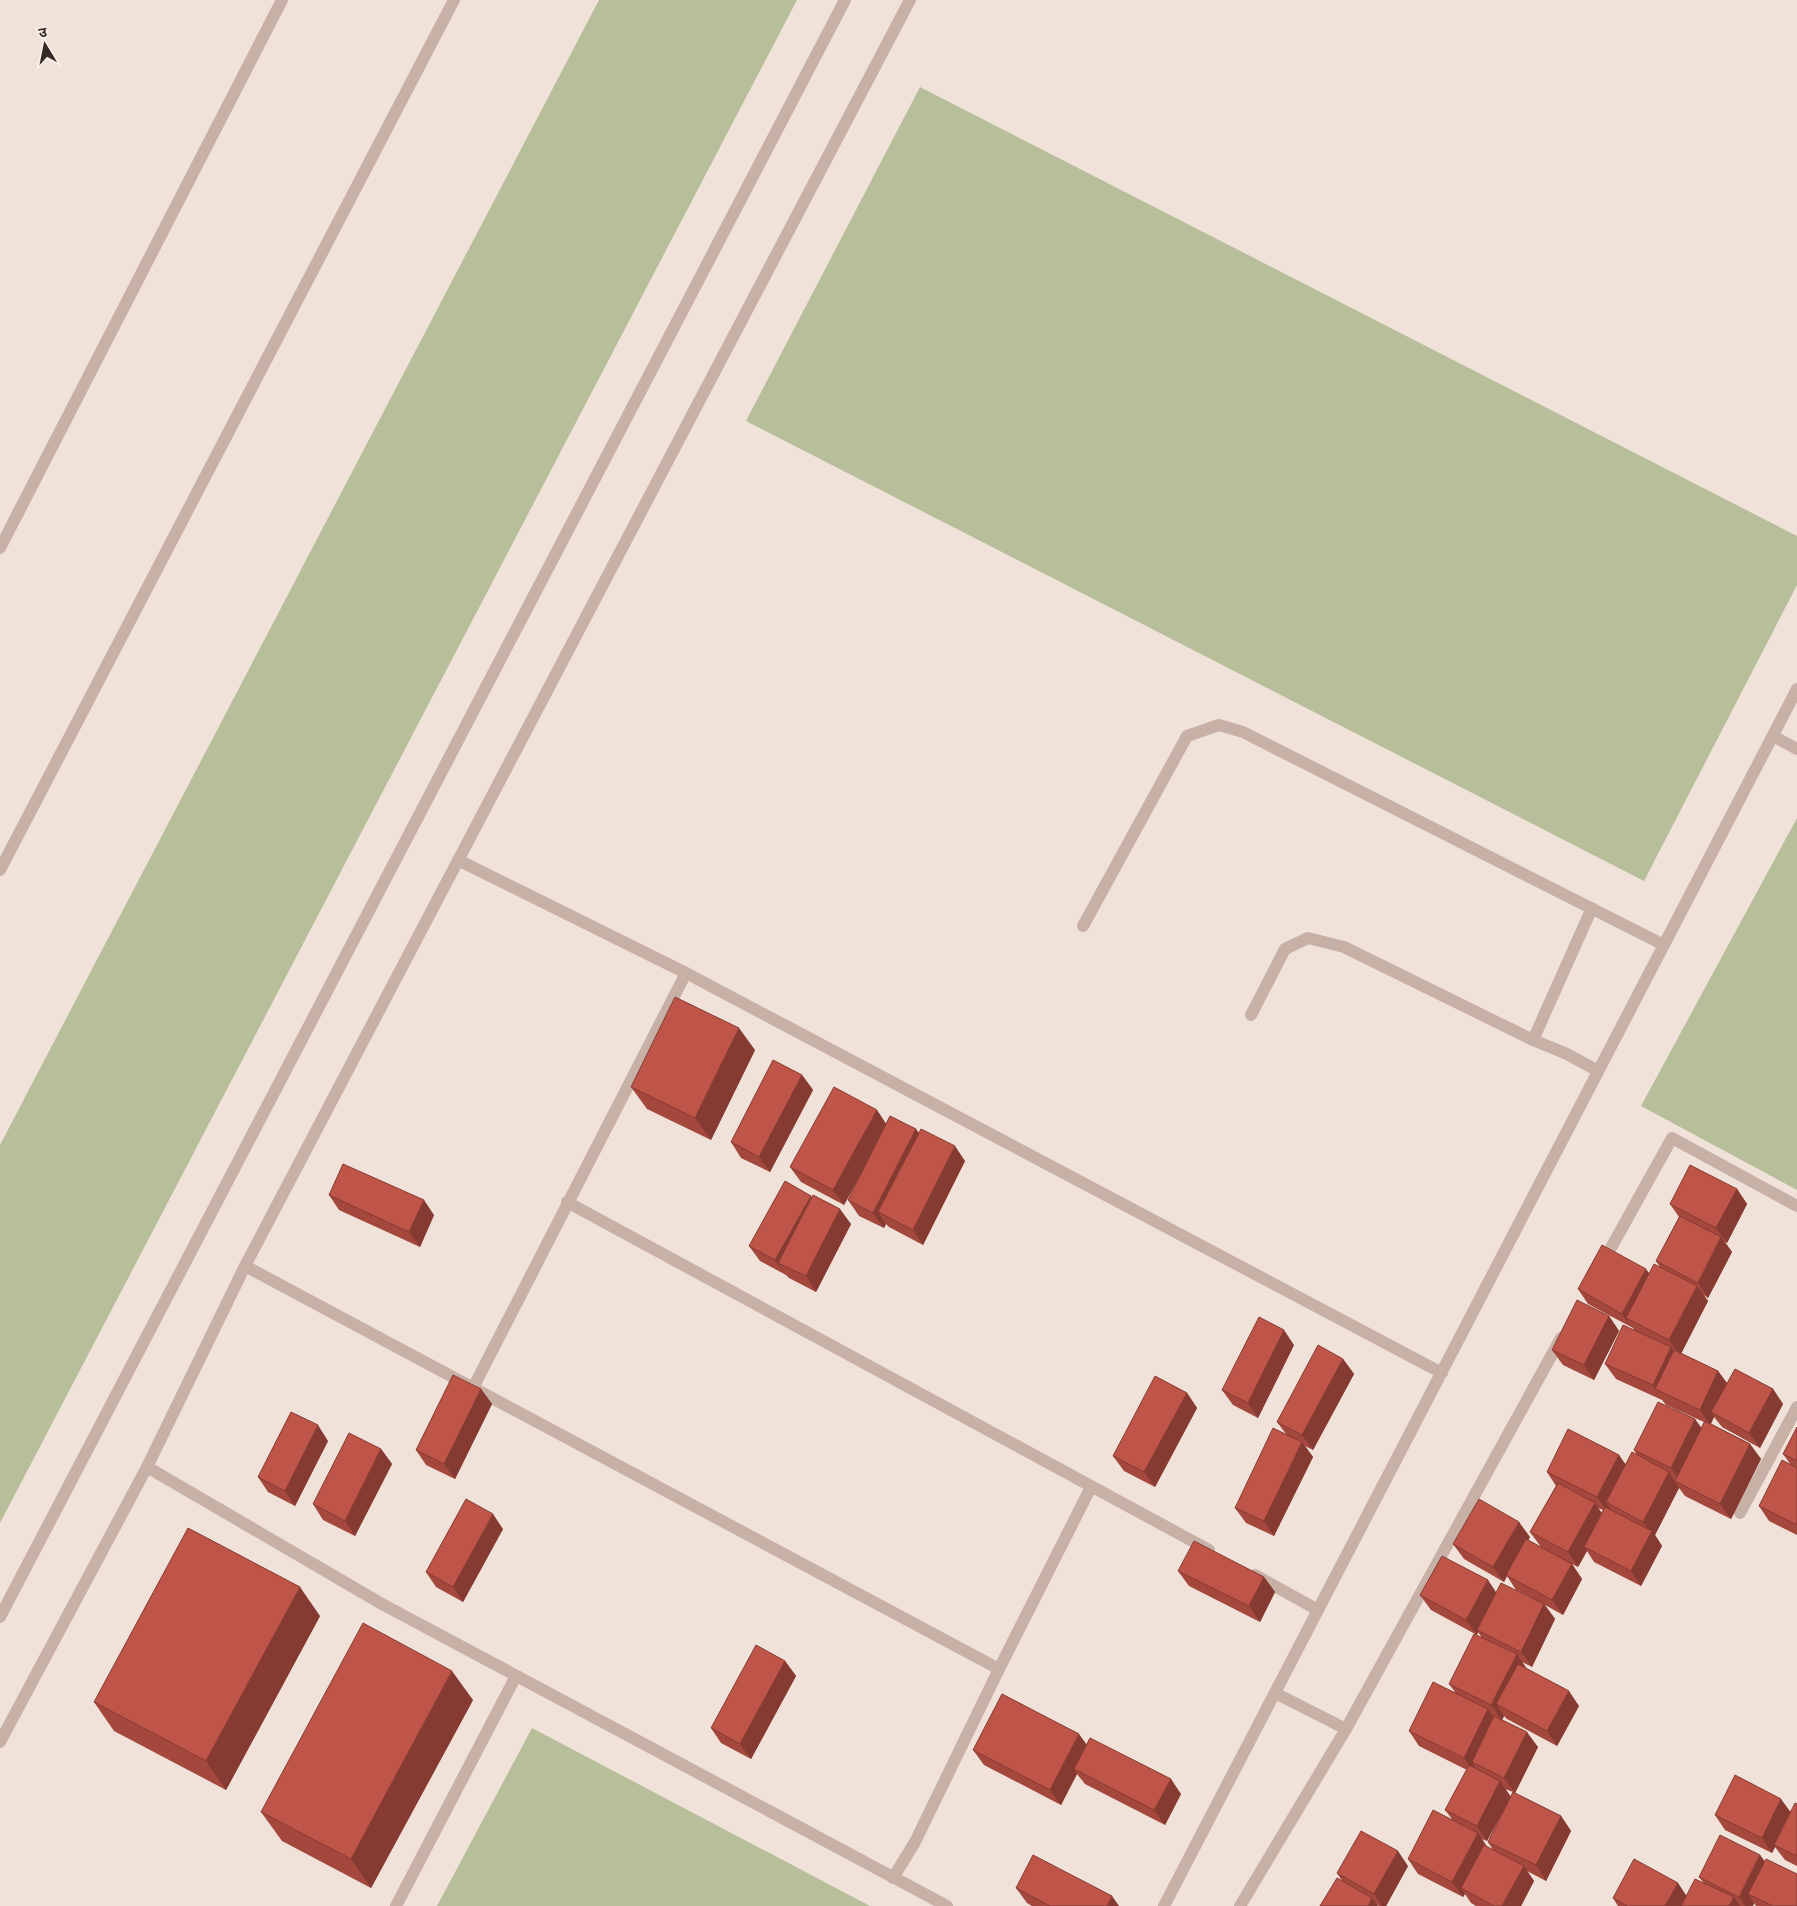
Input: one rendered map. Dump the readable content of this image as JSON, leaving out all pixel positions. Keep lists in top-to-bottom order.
{
  "north": "top"
}
